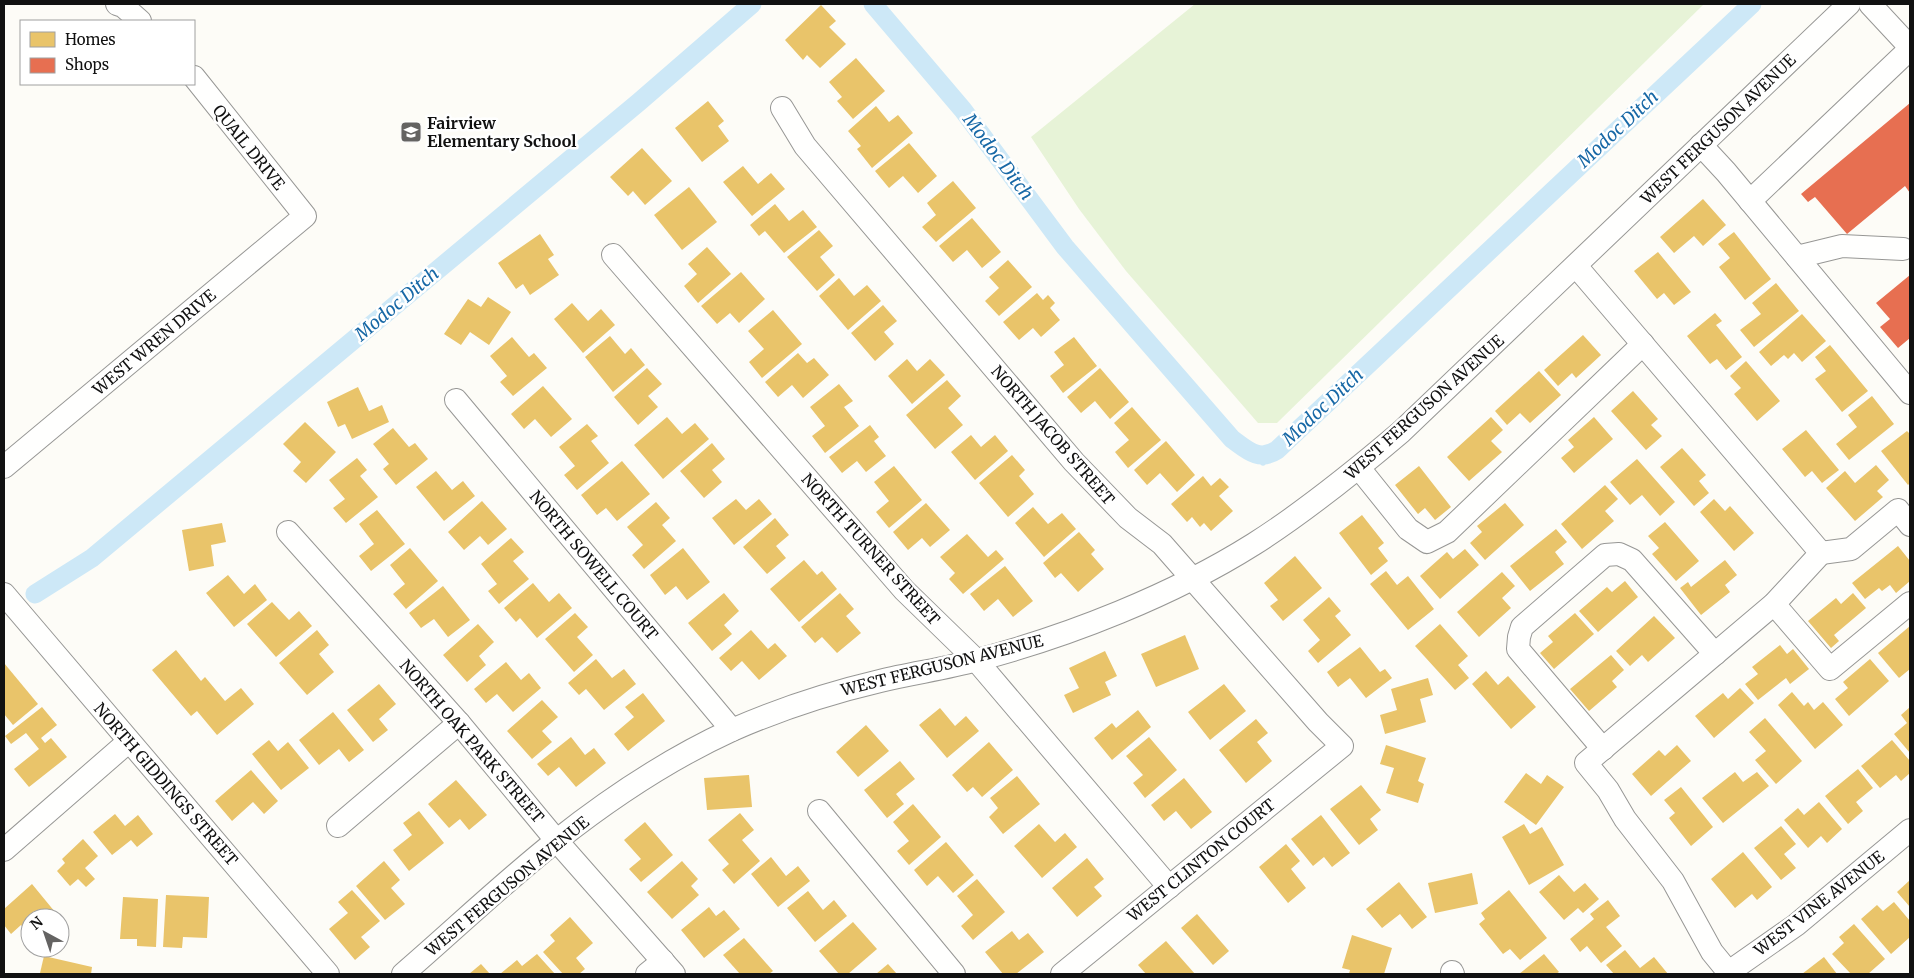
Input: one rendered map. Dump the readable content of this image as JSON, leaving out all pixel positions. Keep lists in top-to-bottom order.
{
  "streets": {
    "street": [
      "WEST FERGUSON AVENUE",
      "QUAIL DRIVE",
      "WEST WREN DRIVE",
      "NORTH JACOB STREET",
      "NORTH TURNER STREET",
      "NORTH SOWELL COURT",
      "NORTH OAK PARK STREET",
      "NORTH GIDDINGS STREET",
      "WEST CLINTON COURT",
      "WEST VINE AVENUE"
    ]
  },
  "crossings": [
    ["WEST FERGUSON AVENUE", "NORTH JACOB STREET"],
    ["WEST FERGUSON AVENUE", "NORTH TURNER STREET"],
    ["WEST FERGUSON AVENUE", "NORTH SOWELL COURT"],
    ["WEST FERGUSON AVENUE", "NORTH OAK PARK STREET"],
    ["QUAIL DRIVE", "WEST WREN DRIVE"],
    ["NORTH JACOB STREET", "WEST CLINTON COURT"],
    ["NORTH TURNER STREET", "WEST CLINTON COURT"]
  ],
  "water": ["Modoc Ditch"],
  "places": {
    "school or university": ["Fairview Elementary School"]
  },
  "legend": ["Homes", "Shops"],
  "north": "top left"
}
